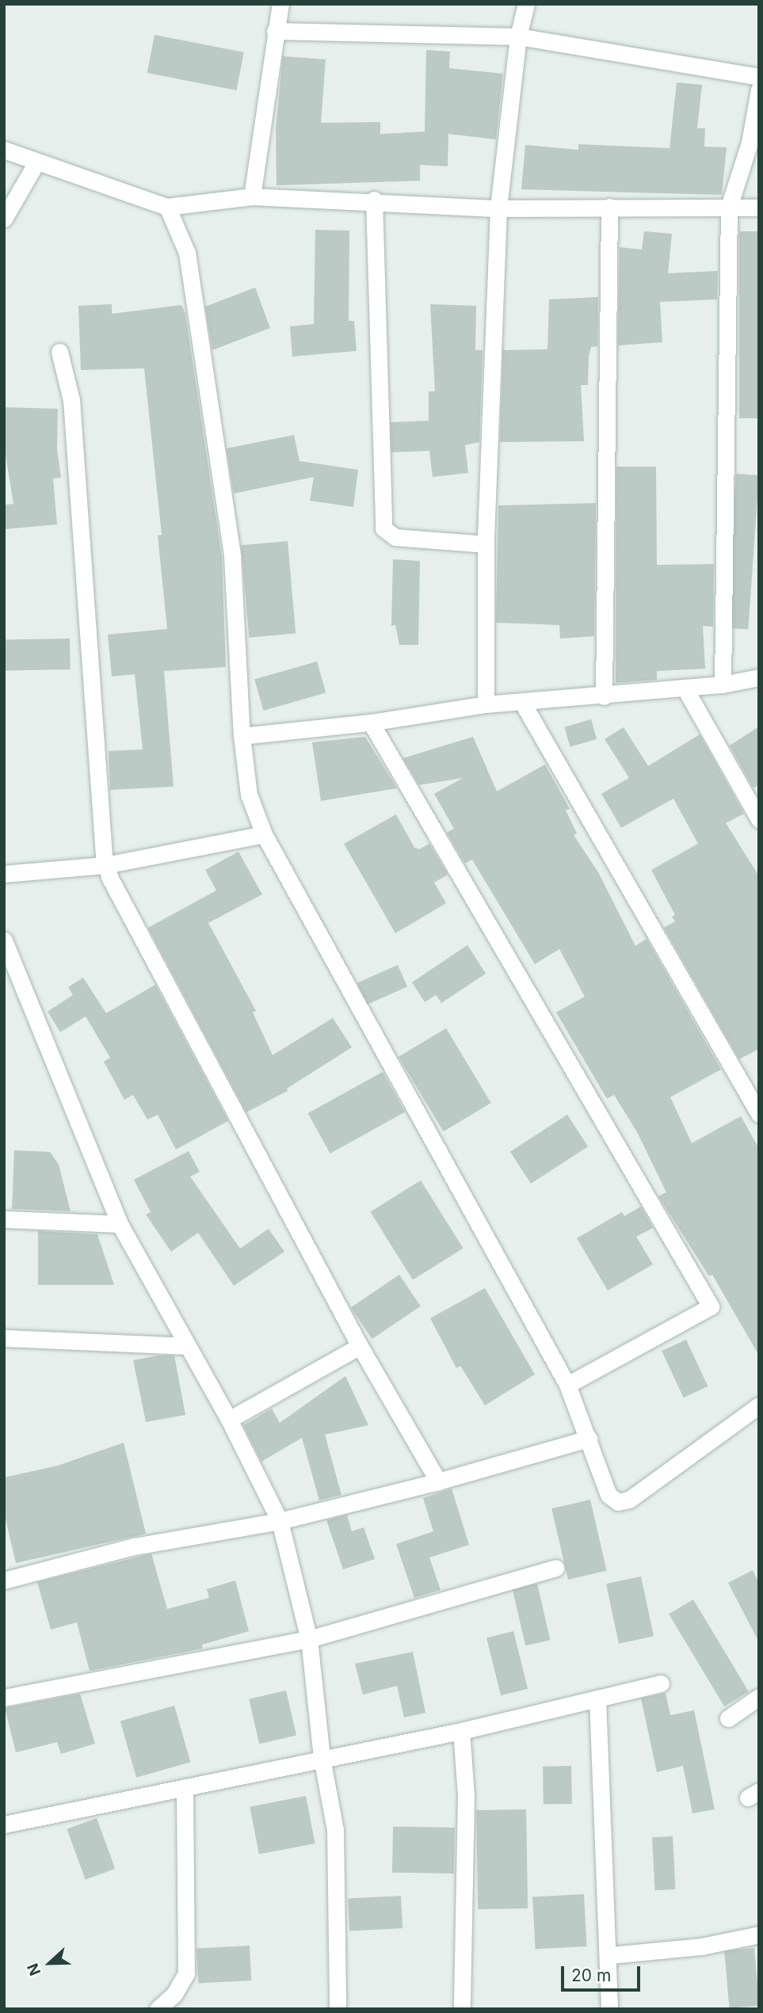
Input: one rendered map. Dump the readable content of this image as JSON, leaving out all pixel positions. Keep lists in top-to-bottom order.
{
  "scale_bar": "20 m",
  "north": "left"
}
